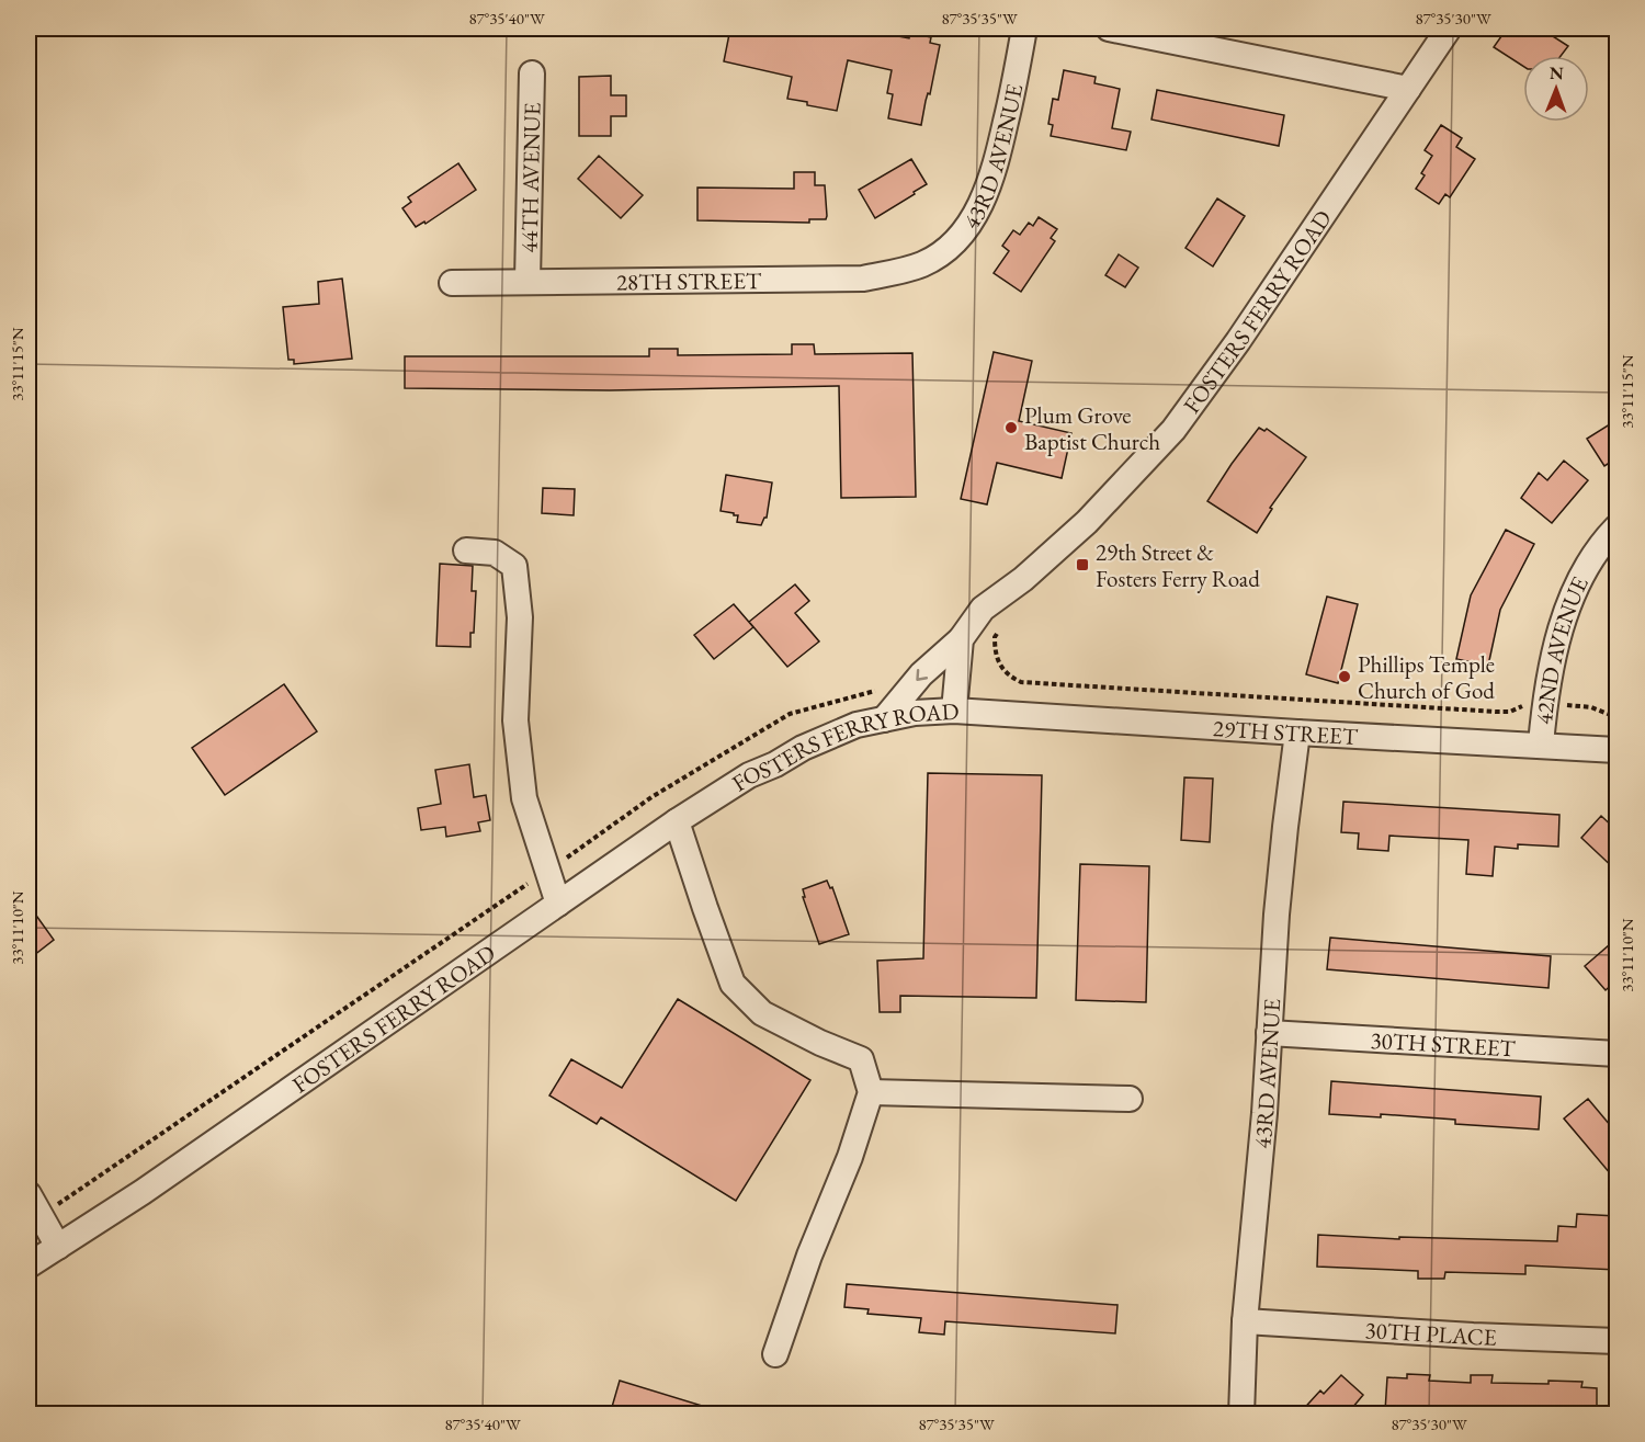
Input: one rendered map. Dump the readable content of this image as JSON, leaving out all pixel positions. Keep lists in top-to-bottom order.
{
  "streets": {
    "street": [
      "43RD AVENUE",
      "44TH AVENUE",
      "28TH STREET",
      "FOSTERS FERRY ROAD",
      "42ND AVENUE",
      "29TH STREET",
      "30TH STREET",
      "30TH PLACE"
    ]
  },
  "crossings": [
    ["43RD AVENUE", "28TH STREET"],
    ["43RD AVENUE", "29TH STREET"],
    ["43RD AVENUE", "30TH STREET"],
    ["43RD AVENUE", "30TH PLACE"],
    ["44TH AVENUE", "28TH STREET"],
    ["FOSTERS FERRY ROAD", "29TH STREET"],
    ["42ND AVENUE", "29TH STREET"]
  ],
  "places": {
    "other": ["Plum Grove Baptist Church", "Phillips Temple Church of God"],
    "transit": ["29th Street & Fosters Ferry Road"]
  },
  "north": "top",
  "coordinates": [
    "87°35'40\"W",
    "87°35'35\"W",
    "87°35'30\"W",
    "33°11'15\"N",
    "33°11'10\"N"
  ]
}
